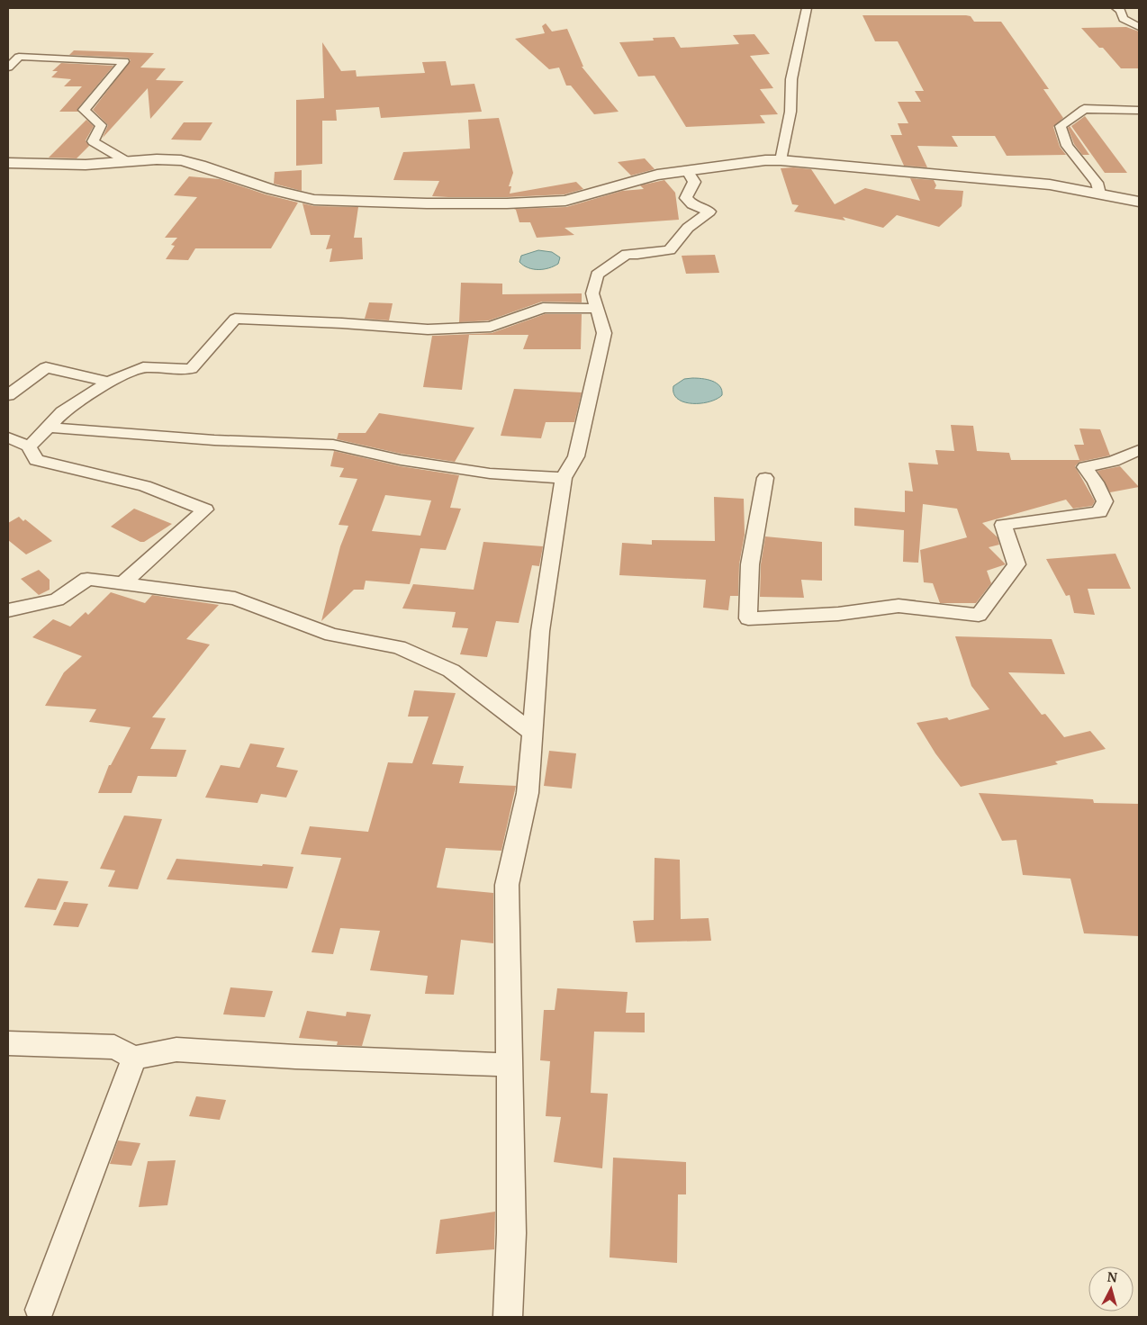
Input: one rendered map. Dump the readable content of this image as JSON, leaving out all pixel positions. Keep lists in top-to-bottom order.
{
  "north": "top"
}
